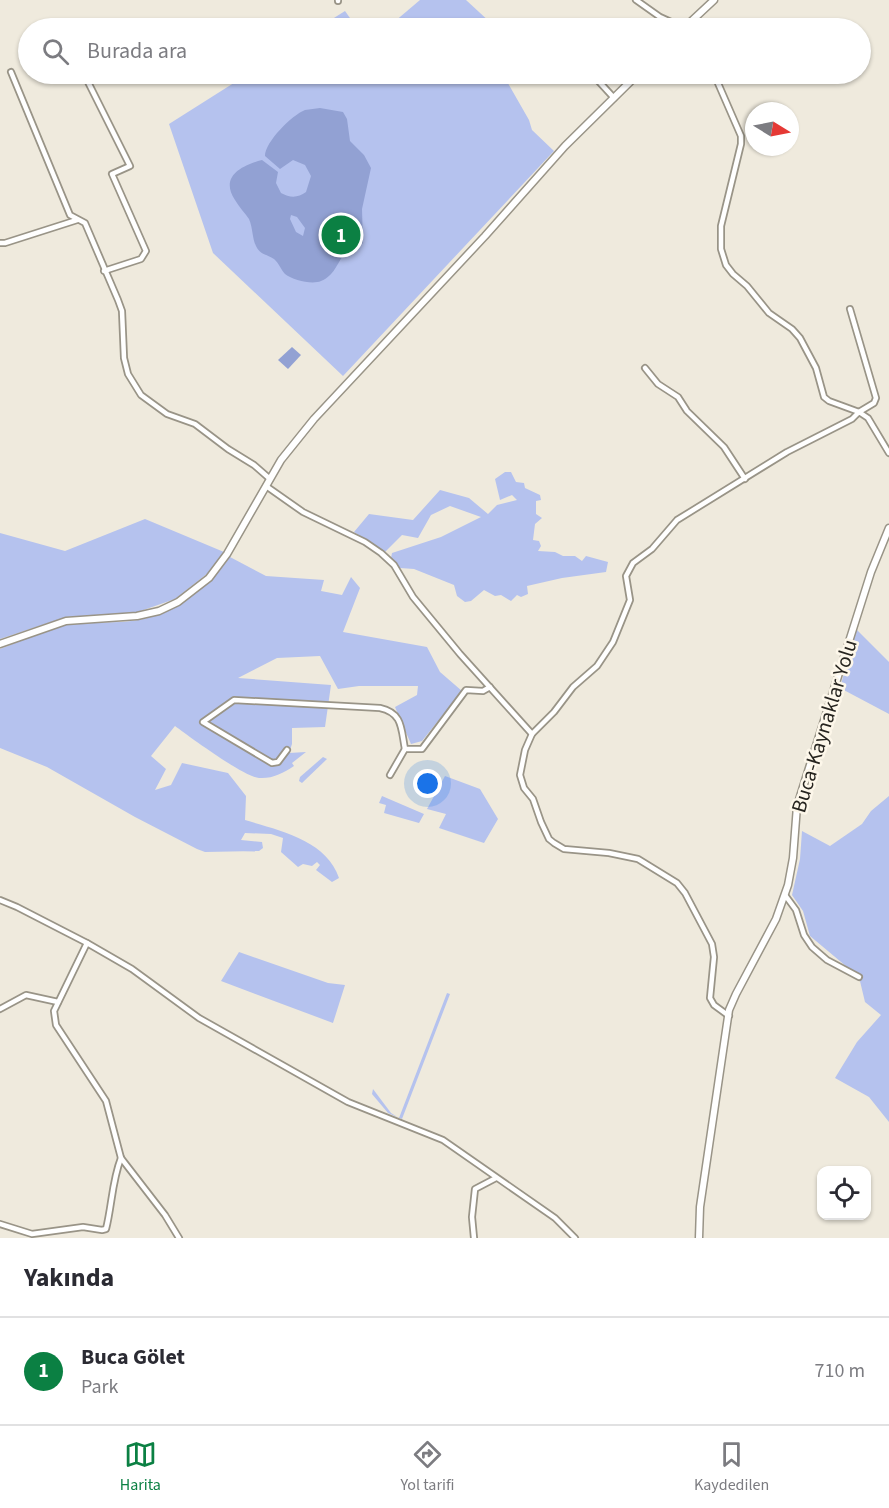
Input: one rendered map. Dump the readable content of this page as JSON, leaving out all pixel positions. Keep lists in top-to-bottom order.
{
  "streets": {
    "street": ["Buca-Kaynaklar Yolu"]
  },
  "north": "right",
  "page": {
    "search": "Burada ara",
    "pins": "1",
    "heading": "Yakında",
    "list": [
      {
        "mark": "1",
        "name": "Buca Gölet",
        "note": "Park",
        "value": "710 m"
      }
    ],
    "nav": ["Harita", "Yol tarifi", "Kaydedilen"]
  }
}
